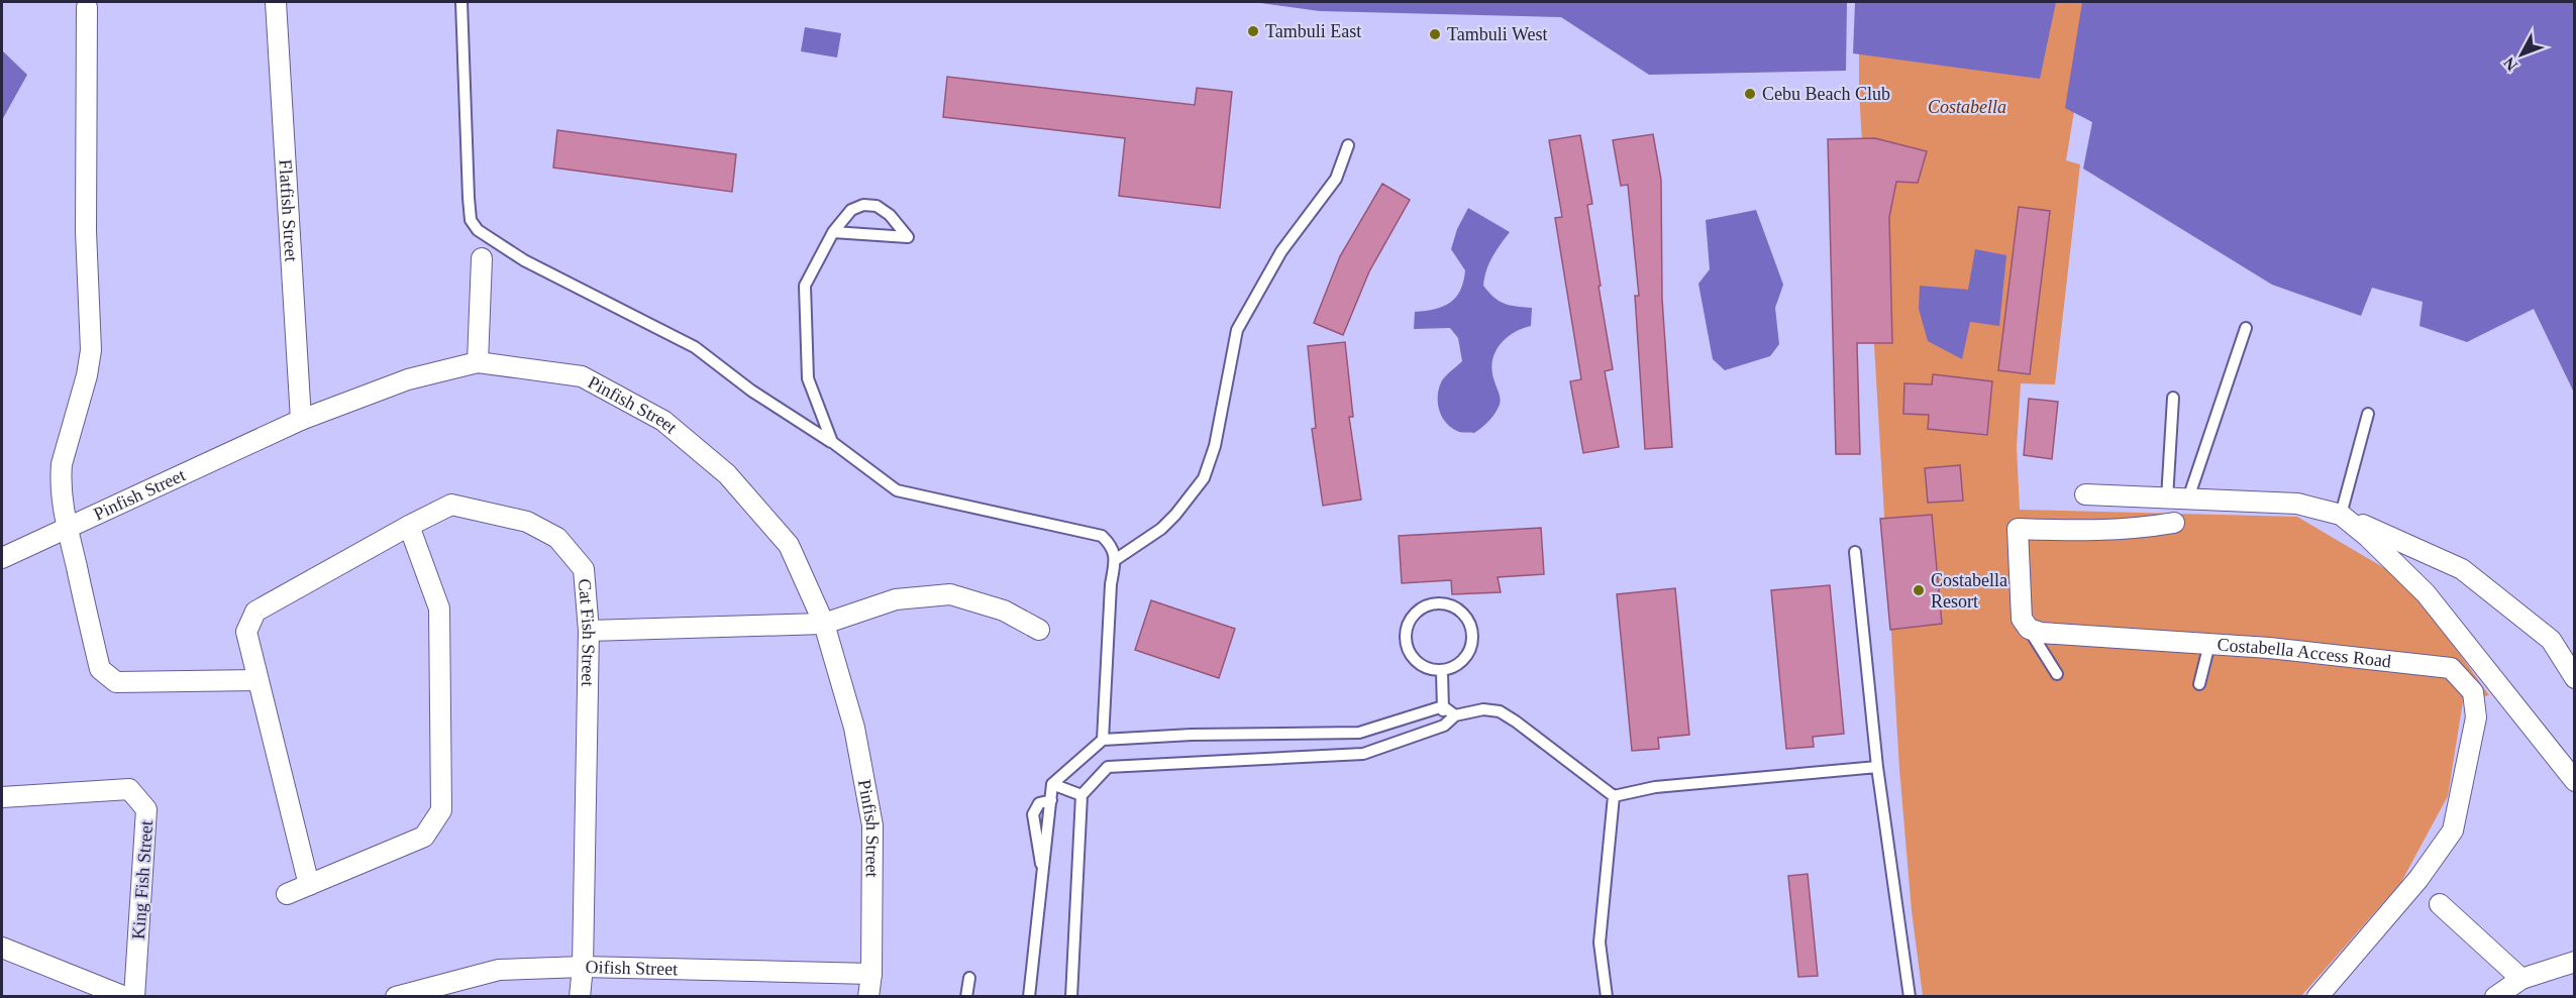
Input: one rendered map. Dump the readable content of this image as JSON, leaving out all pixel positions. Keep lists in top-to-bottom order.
{
  "streets": {
    "street": [
      "Flatfish Street",
      "Pinfish Street",
      "Cat Fish Street",
      "Costabella Access Road",
      "King Fish Street",
      "Oifish Street"
    ]
  },
  "crossings": [
    ["Flatfish Street", "Pinfish Street"],
    ["Pinfish Street", "Oifish Street"],
    ["Cat Fish Street", "Oifish Street"]
  ],
  "parks": ["Costabella"],
  "places": [
    "Tambuli East",
    "Tambuli West",
    "Cebu Beach Club",
    "Costabella Resort"
  ],
  "north": "bottom left"
}
